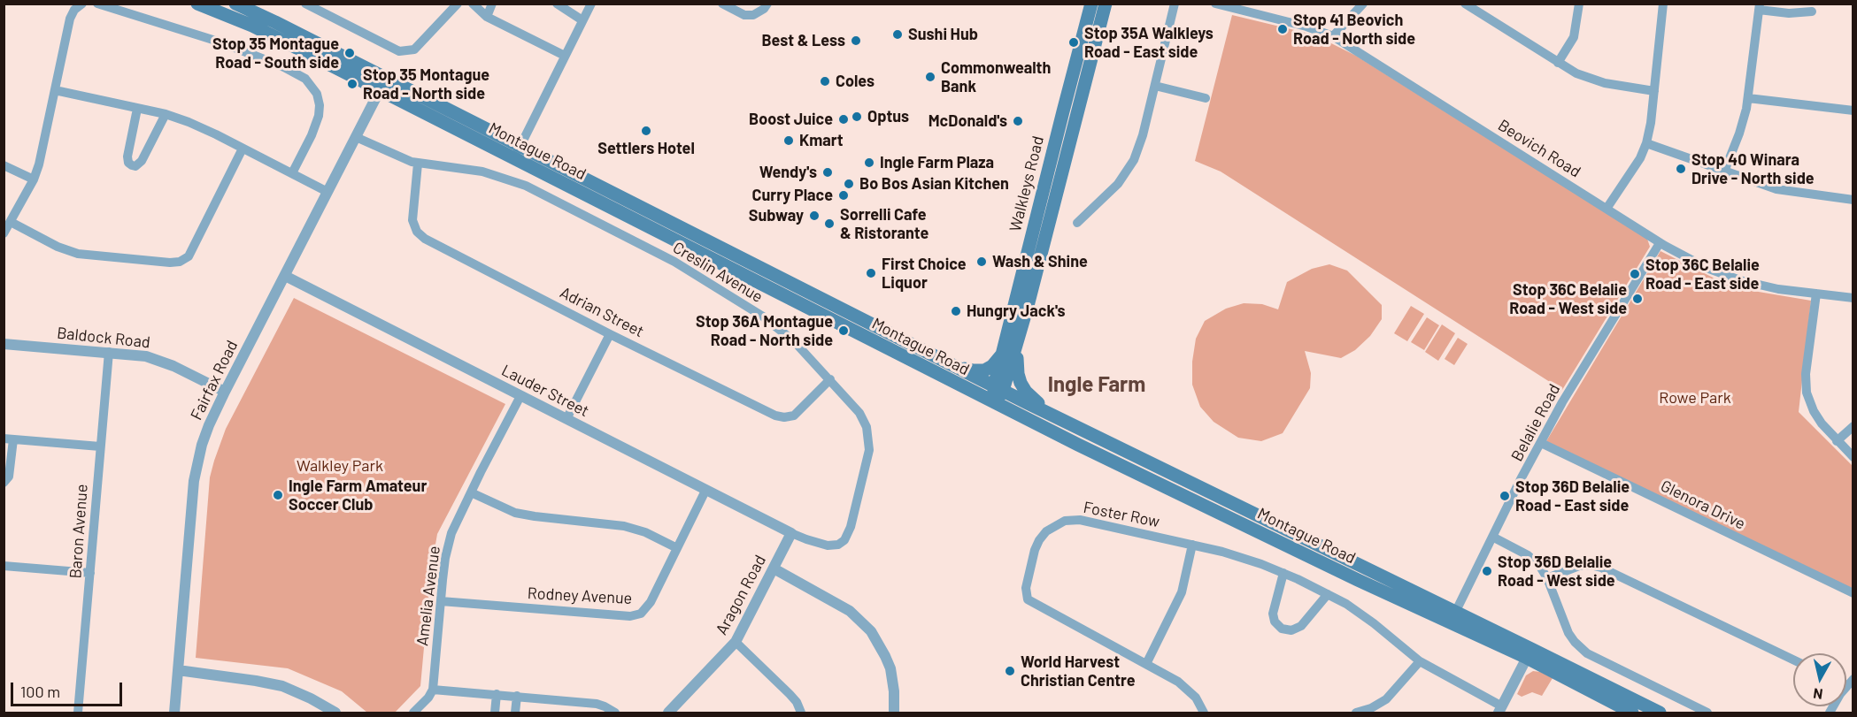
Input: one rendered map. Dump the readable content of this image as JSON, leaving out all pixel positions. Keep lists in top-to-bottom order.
{
  "streets": {
    "main road": ["Montague Road", "Walkleys Road"],
    "street": [
      "Beovich Road",
      "Creslin Avenue",
      "Adrian Street",
      "Baldock Road",
      "Fairfax Road",
      "Lauder Street",
      "Belalie Road",
      "Glenora Drive",
      "Foster Row",
      "Baron Avenue",
      "Aragon Road",
      "Amelia Avenue",
      "Rodney Avenue"
    ]
  },
  "crossings": [
    ["Beovich Road", "Belalie Road"],
    ["Montague Road", "Walkleys Road"],
    ["Montague Road", "Fairfax Road"],
    ["Montague Road", "Belalie Road"],
    ["Creslin Avenue", "Adrian Street"],
    ["Creslin Avenue", "Fairfax Road"],
    ["Creslin Avenue", "Lauder Street"],
    ["Creslin Avenue", "Aragon Road"],
    ["Baldock Road", "Fairfax Road"],
    ["Baldock Road", "Baron Avenue"],
    ["Fairfax Road", "Lauder Street"],
    ["Lauder Street", "Aragon Road"],
    ["Lauder Street", "Amelia Avenue"],
    ["Lauder Street", "Rodney Avenue"],
    ["Belalie Road", "Glenora Drive"],
    ["Amelia Avenue", "Rodney Avenue"]
  ],
  "districts": ["Ingle Farm"],
  "parks": ["Rowe Park", "Walkley Park"],
  "places": [
    "Stop 41 Beovich Road - North side",
    "Sushi Hub",
    "Best & Less",
    "Stop 35A Walkleys Road - East side",
    "Stop 35 Montague Road - South side",
    "Commonwealth Bank",
    "Coles",
    "Stop 35 Montague Road - North side",
    "Optus",
    "Boost Juice",
    "McDonald's",
    "Settlers Hotel",
    "Kmart",
    "Ingle Farm Plaza",
    "Stop 40 Winara Drive - North side",
    "Wendy's",
    "Bo Bos Asian Kitchen",
    "Curry Place",
    "Subway",
    "Sorrelli Cafe & Ristorante",
    "Wash & Shine",
    "First Choice Liquor",
    "Stop 36C Belalie Road - East side",
    "Stop 36C Belalie Road - West side",
    "Hungry Jack's",
    "Stop 36A Montague Road - North side",
    "Ingle Farm Amateur Soccer Club",
    "Stop 36D Belalie Road - East side",
    "Stop 36D Belalie Road - West side",
    "World Harvest Christian Centre"
  ],
  "scale_bar": "100 m",
  "north": "bottom"
}
